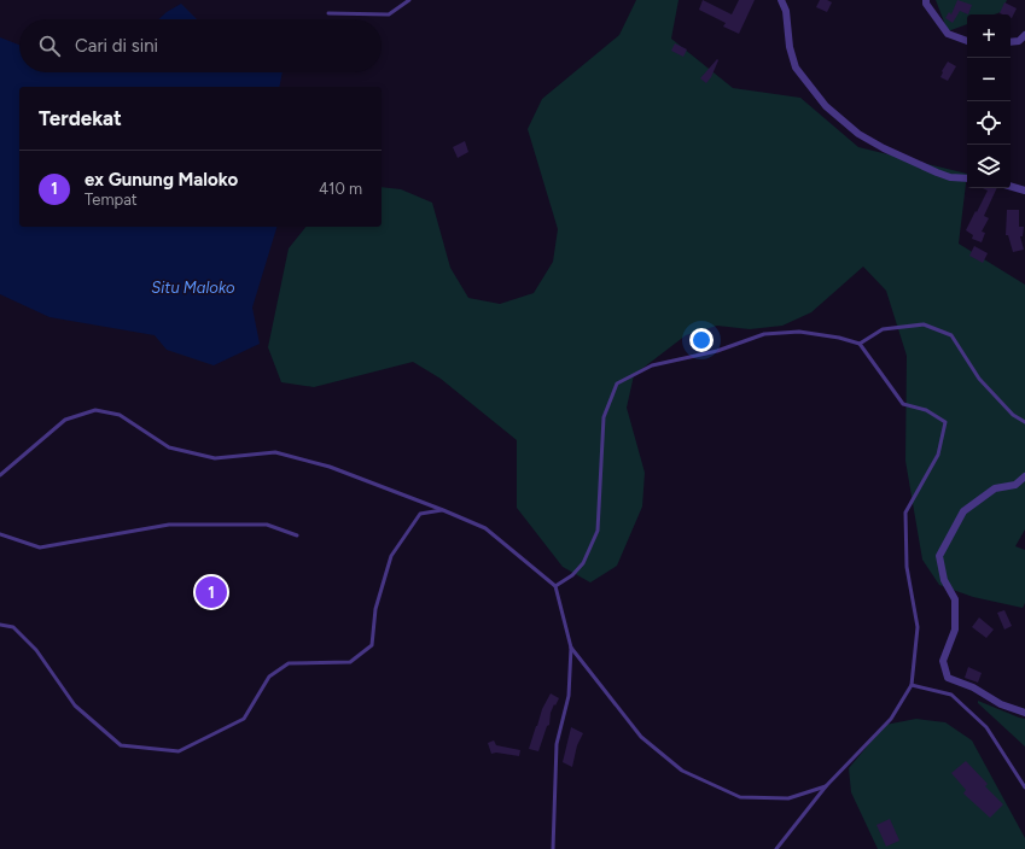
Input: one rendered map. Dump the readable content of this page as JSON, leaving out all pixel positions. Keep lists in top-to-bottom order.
{
  "water": ["Situ Maloko"],
  "page": {
    "map_buttons": ["+", "−"],
    "search": "Cari di sini",
    "heading": "Terdekat",
    "list": [
      {
        "mark": "1",
        "name": "ex Gunung Maloko",
        "note": "Tempat",
        "value": "410 m"
      }
    ],
    "pins": "1"
  }
}
